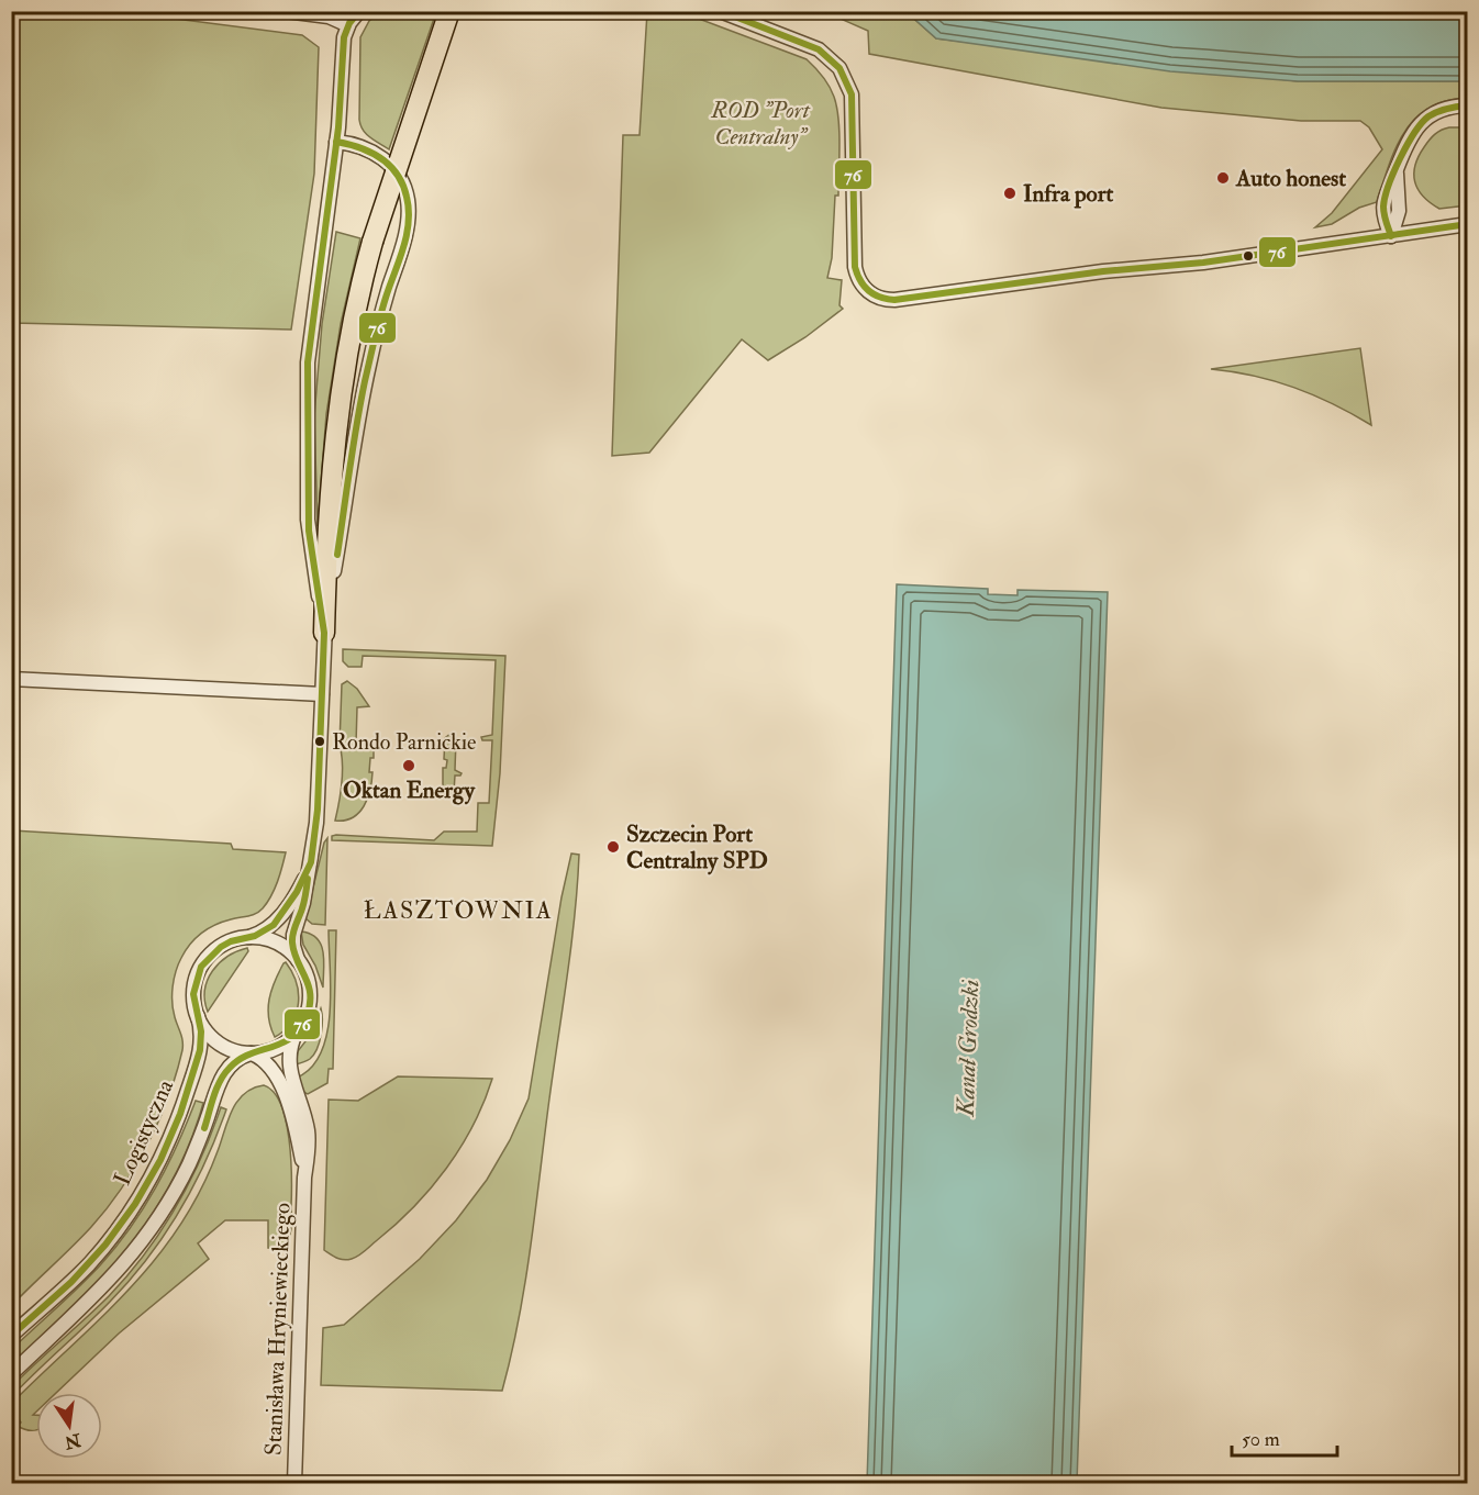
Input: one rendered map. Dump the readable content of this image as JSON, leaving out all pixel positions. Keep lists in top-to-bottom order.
{
  "streets": {
    "street": ["Logistyczna", "Stanisława Hryniewieckiego"]
  },
  "crossings": [
    ["Logistyczna", "Stanisława Hryniewieckiego"]
  ],
  "districts": ["ŁASZTOWNIA"],
  "water": ["Kanał Grodzki"],
  "parks": ["ROD \"Port Centralny\""],
  "places": [
    "Auto honest",
    "Infra port",
    "Rondo Parnickie",
    "Oktan Energy",
    "Szczecin Port Centralny SPD"
  ],
  "lines": ["transit line 76"],
  "scale_bar": "50 m",
  "north": "bottom"
}
